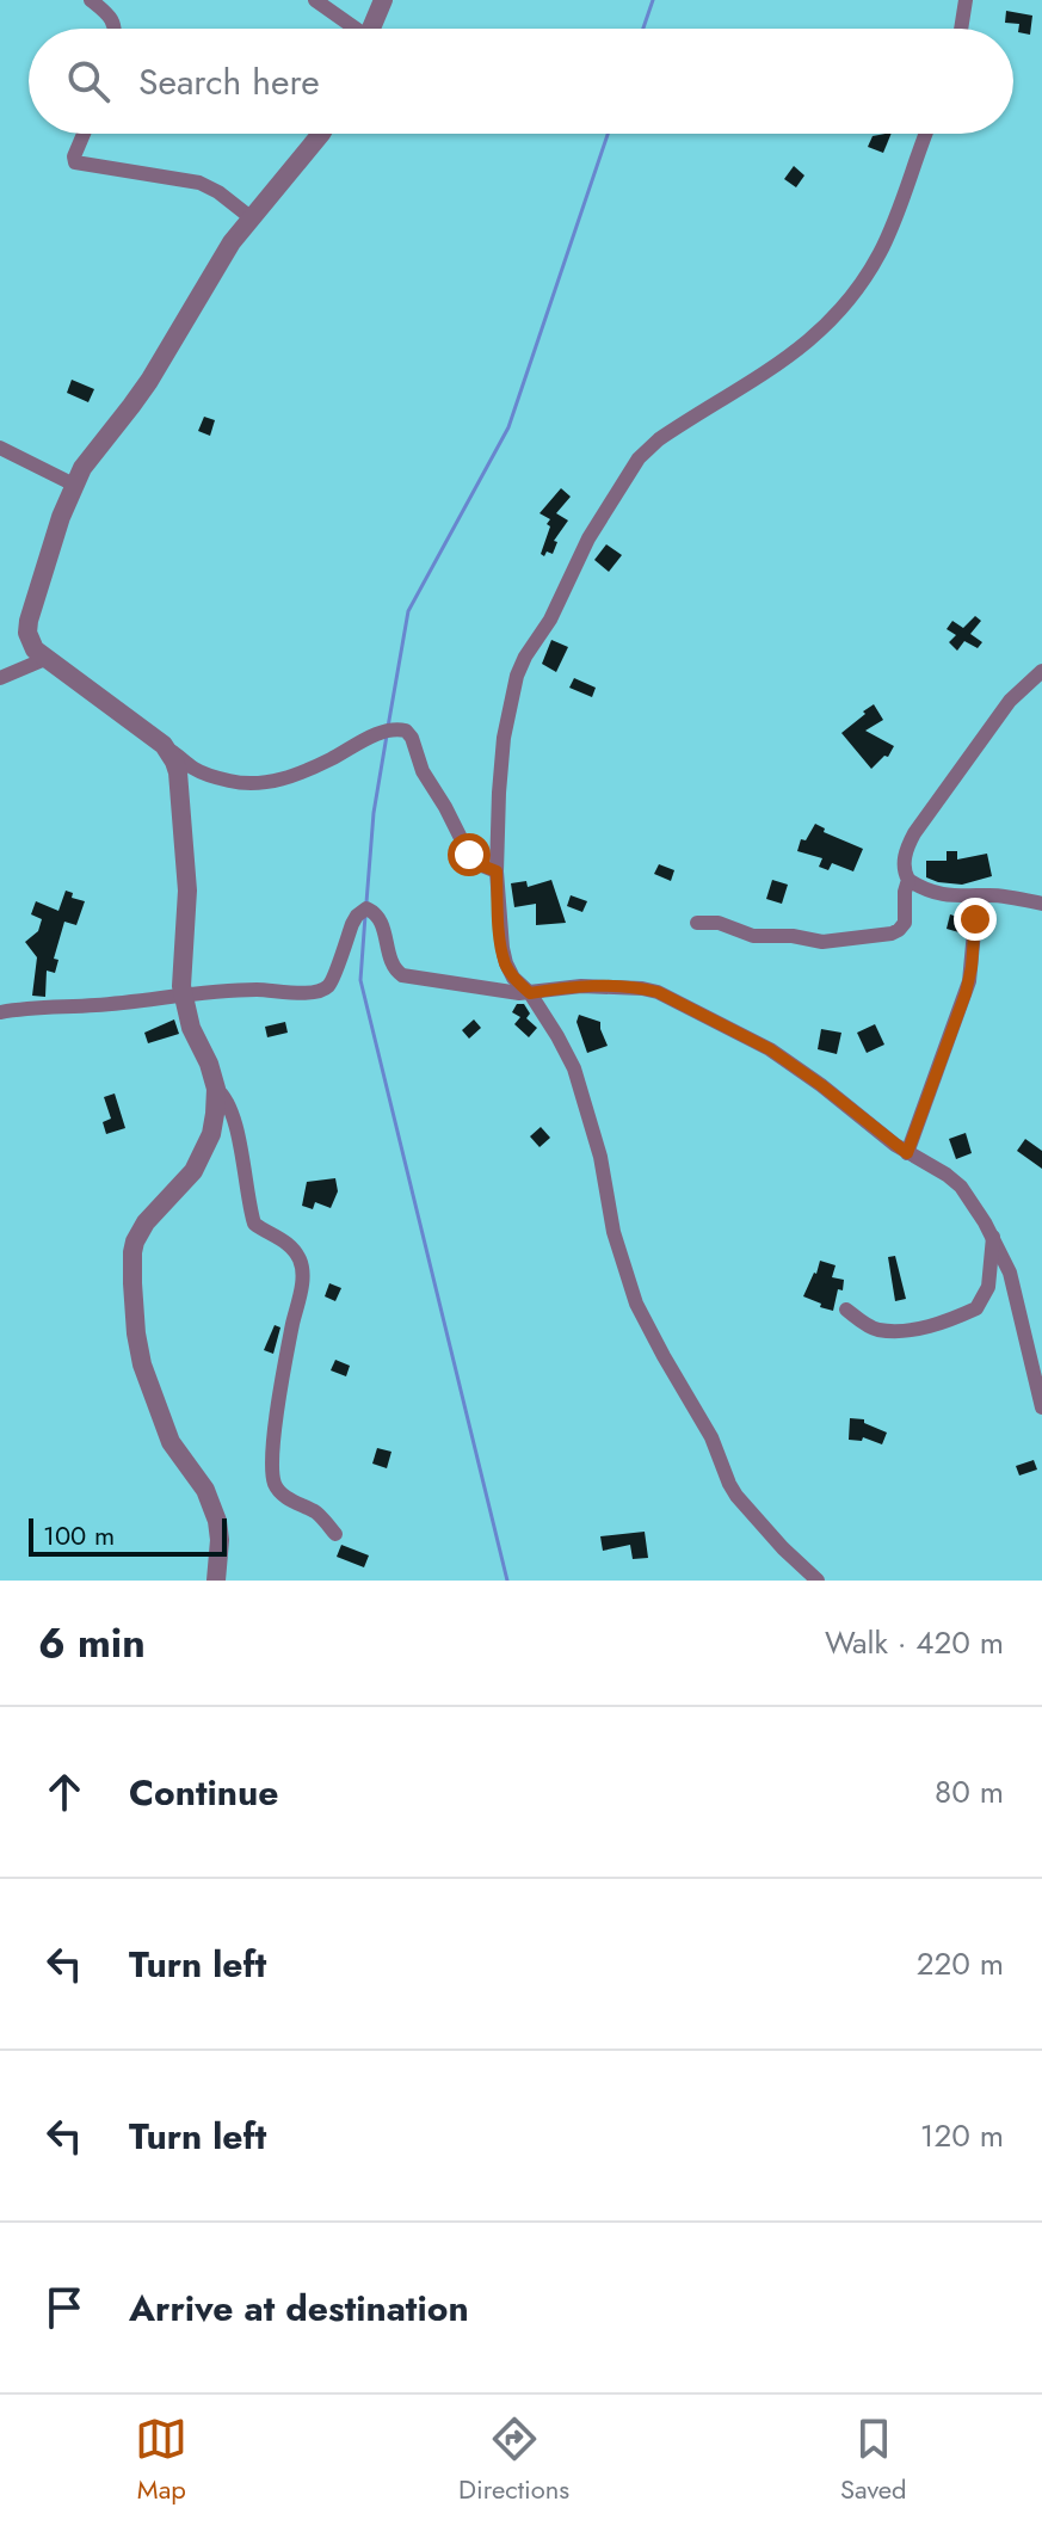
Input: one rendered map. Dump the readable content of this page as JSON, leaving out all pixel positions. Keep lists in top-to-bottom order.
{
  "scale_bar": "100 m",
  "page": {
    "search": "Search here",
    "scale": "100 m",
    "heading": ["6 min", "Walk · 420 m"],
    "list": [
      ["Continue", "80 m"],
      ["Turn left", "220 m"],
      ["Turn left", "120 m"],
      "Arrive at destination"
    ],
    "nav": ["Map", "Directions", "Saved"]
  }
}
